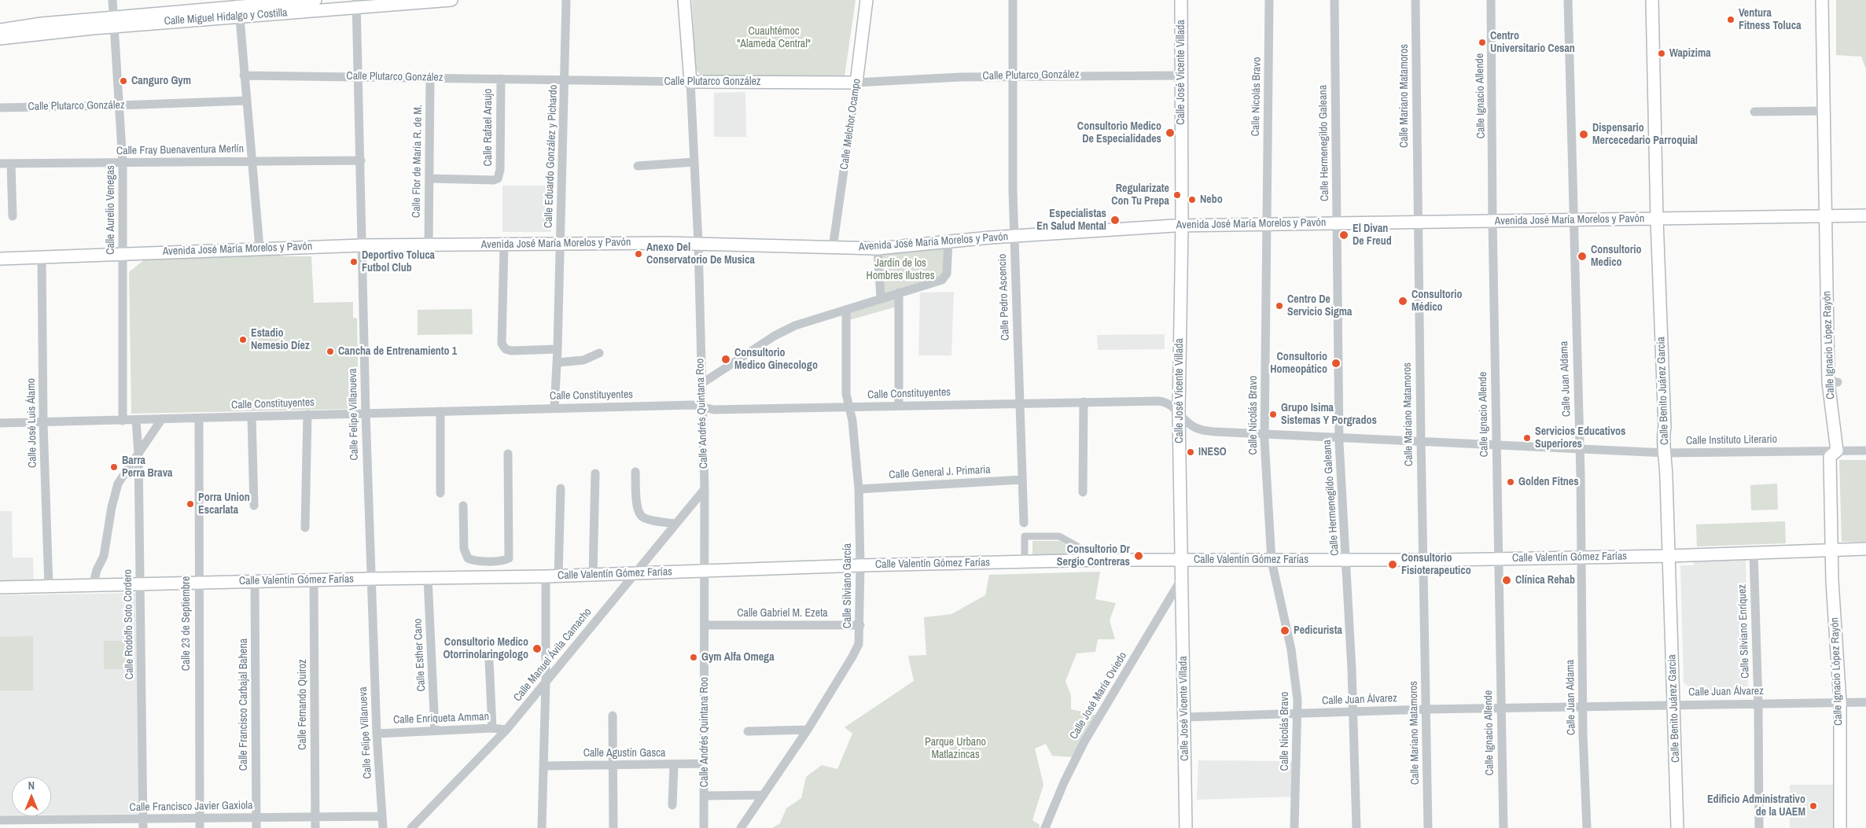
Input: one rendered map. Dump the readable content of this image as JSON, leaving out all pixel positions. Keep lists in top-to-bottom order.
{
  "streets": {
    "main road": [
      "Calle Miguel Hidalgo y Costilla",
      "Calle José Vicente Villada",
      "Calle Plutarco González",
      "Calle Melchor Ocampo",
      "Avenida José María Morelos y Pavón",
      "Calle Ignacio López Rayón",
      "Calle Benito Juárez Garcia",
      "Calle Andrés Quintana Roo",
      "Calle Valentín Gómez Farías"
    ],
    "street": [
      "Calle Mariano Matamoros",
      "Calle Ignacio Allende",
      "Calle Nicolás Bravo",
      "Calle Rafael Araujo",
      "Calle Hermenegildo Galeana",
      "Calle Fray Buenaventura Merlín",
      "Calle Eduardo González y Pichardo",
      "Calle Flor de María R. de M.",
      "Calle Aurelio Venegas",
      "Calle Pedro Ascencio",
      "Calle Juan Aldama",
      "Calle Constituyentes",
      "Calle Felipe Villanueva",
      "Calle José Luis Álamo",
      "Calle Instituto Literario",
      "Calle General J. Primaria",
      "Calle Silviano García",
      "Calle Gabriel M. Ezeta",
      "Calle 23 de Septiembre",
      "Calle Rodolfo Soto Cordero",
      "Calle Silviano Enríquez",
      "Calle Esther Cano",
      "Calle Manuel Ávila Camacho",
      "Calle Juan Álvarez",
      "Calle José María Oviedo",
      "Calle Francisco Carbajal Bahena",
      "Calle Fernando Quiroz",
      "Calle Enriqueta Amman",
      "Calle Agustín Gasca",
      "Calle Francisco Javier Gaxiola"
    ]
  },
  "crossings": [
    ["Calle Miguel Hidalgo y Costilla", "Calle Aurelio Venegas"],
    ["Calle Miguel Hidalgo y Costilla", "Calle Felipe Villanueva"],
    ["Calle José Vicente Villada", "Calle Plutarco González"],
    ["Calle José Vicente Villada", "Avenida José María Morelos y Pavón"],
    ["Calle José Vicente Villada", "Calle Constituyentes"],
    ["Calle José Vicente Villada", "Calle Instituto Literario"],
    ["Calle José Vicente Villada", "Calle Valentín Gómez Farías"],
    ["Calle José Vicente Villada", "Calle Juan Álvarez"],
    ["Calle José Vicente Villada", "Calle José María Oviedo"],
    ["Calle Plutarco González", "Calle Melchor Ocampo"],
    ["Calle Plutarco González", "Calle Rafael Araujo"],
    ["Calle Plutarco González", "Calle Eduardo González y Pichardo"],
    ["Calle Plutarco González", "Calle Flor de María R. de M."],
    ["Calle Plutarco González", "Calle Aurelio Venegas"],
    ["Calle Plutarco González", "Calle Pedro Ascencio"],
    ["Calle Plutarco González", "Calle Andrés Quintana Roo"],
    ["Calle Plutarco González", "Calle Felipe Villanueva"],
    ["Calle Mariano Matamoros", "Avenida José María Morelos y Pavón"],
    ["Calle Mariano Matamoros", "Calle Instituto Literario"],
    ["Calle Mariano Matamoros", "Calle Valentín Gómez Farías"],
    ["Calle Mariano Matamoros", "Calle Juan Álvarez"],
    ["Calle Ignacio Allende", "Avenida José María Morelos y Pavón"],
    ["Calle Ignacio Allende", "Calle Instituto Literario"],
    ["Calle Ignacio Allende", "Calle Valentín Gómez Farías"],
    ["Calle Ignacio Allende", "Calle Juan Álvarez"],
    ["Calle Nicolás Bravo", "Avenida José María Morelos y Pavón"],
    ["Calle Nicolás Bravo", "Calle Instituto Literario"],
    ["Calle Nicolás Bravo", "Calle Valentín Gómez Farías"],
    ["Calle Nicolás Bravo", "Calle Juan Álvarez"],
    ["Calle Melchor Ocampo", "Avenida José María Morelos y Pavón"],
    ["Calle Rafael Araujo", "Calle Flor de María R. de M."],
    ["Calle Hermenegildo Galeana", "Avenida José María Morelos y Pavón"],
    ["Calle Hermenegildo Galeana", "Calle Instituto Literario"],
    ["Calle Hermenegildo Galeana", "Calle Valentín Gómez Farías"],
    ["Calle Hermenegildo Galeana", "Calle Juan Álvarez"],
    ["Calle Fray Buenaventura Merlín", "Calle Aurelio Venegas"],
    ["Calle Fray Buenaventura Merlín", "Calle Felipe Villanueva"],
    ["Calle Eduardo González y Pichardo", "Avenida José María Morelos y Pavón"],
    ["Calle Eduardo González y Pichardo", "Calle Constituyentes"],
    ["Calle Flor de María R. de M.", "Avenida José María Morelos y Pavón"],
    ["Calle Aurelio Venegas", "Avenida José María Morelos y Pavón"],
    ["Calle Aurelio Venegas", "Calle Constituyentes"],
    ["Avenida José María Morelos y Pavón", "Calle Pedro Ascencio"],
    ["Avenida José María Morelos y Pavón", "Calle Ignacio López Rayón"],
    ["Avenida José María Morelos y Pavón", "Calle Juan Aldama"],
    ["Avenida José María Morelos y Pavón", "Calle Benito Juárez Garcia"],
    ["Avenida José María Morelos y Pavón", "Calle Andrés Quintana Roo"],
    ["Avenida José María Morelos y Pavón", "Calle Felipe Villanueva"],
    ["Avenida José María Morelos y Pavón", "Calle José Luis Álamo"],
    ["Calle Pedro Ascencio", "Calle Constituyentes"],
    ["Calle Pedro Ascencio", "Calle General J. Primaria"],
    ["Calle Ignacio López Rayón", "Calle Instituto Literario"],
    ["Calle Ignacio López Rayón", "Calle Valentín Gómez Farías"],
    ["Calle Ignacio López Rayón", "Calle Juan Álvarez"],
    ["Calle Juan Aldama", "Calle Instituto Literario"],
    ["Calle Juan Aldama", "Calle Valentín Gómez Farías"],
    ["Calle Juan Aldama", "Calle Juan Álvarez"],
    ["Calle Benito Juárez Garcia", "Calle Instituto Literario"],
    ["Calle Benito Juárez Garcia", "Calle Valentín Gómez Farías"],
    ["Calle Benito Juárez Garcia", "Calle Juan Álvarez"],
    ["Calle Constituyentes", "Calle Andrés Quintana Roo"],
    ["Calle Constituyentes", "Calle Felipe Villanueva"],
    ["Calle Constituyentes", "Calle José Luis Álamo"],
    ["Calle Constituyentes", "Calle Instituto Literario"],
    ["Calle Constituyentes", "Calle Silviano García"],
    ["Calle Constituyentes", "Calle 23 de Septiembre"],
    ["Calle Constituyentes", "Calle Rodolfo Soto Cordero"],
    ["Calle Andrés Quintana Roo", "Calle Valentín Gómez Farías"],
    ["Calle Andrés Quintana Roo", "Calle Gabriel M. Ezeta"],
    ["Calle Andrés Quintana Roo", "Calle Manuel Ávila Camacho"],
    ["Calle Andrés Quintana Roo", "Calle Agustín Gasca"],
    ["Calle Felipe Villanueva", "Calle Valentín Gómez Farías"],
    ["Calle Felipe Villanueva", "Calle Enriqueta Amman"],
    ["Calle Felipe Villanueva", "Calle Francisco Javier Gaxiola"],
    ["Calle José Luis Álamo", "Calle Valentín Gómez Farías"],
    ["Calle General J. Primaria", "Calle Silviano García"],
    ["Calle Valentín Gómez Farías", "Calle Silviano García"],
    ["Calle Valentín Gómez Farías", "Calle 23 de Septiembre"],
    ["Calle Valentín Gómez Farías", "Calle Rodolfo Soto Cordero"],
    ["Calle Valentín Gómez Farías", "Calle Silviano Enríquez"],
    ["Calle Valentín Gómez Farías", "Calle Esther Cano"],
    ["Calle Valentín Gómez Farías", "Calle Manuel Ávila Camacho"],
    ["Calle Valentín Gómez Farías", "Calle Francisco Carbajal Bahena"],
    ["Calle Valentín Gómez Farías", "Calle Fernando Quiroz"],
    ["Calle Silviano García", "Calle Gabriel M. Ezeta"],
    ["Calle 23 de Septiembre", "Calle Francisco Javier Gaxiola"],
    ["Calle Rodolfo Soto Cordero", "Calle Francisco Javier Gaxiola"],
    ["Calle Silviano Enríquez", "Calle Juan Álvarez"],
    ["Calle Esther Cano", "Calle Enriqueta Amman"],
    ["Calle Manuel Ávila Camacho", "Calle Enriqueta Amman"],
    ["Calle Francisco Carbajal Bahena", "Calle Francisco Javier Gaxiola"],
    ["Calle Fernando Quiroz", "Calle Francisco Javier Gaxiola"]
  ],
  "parks": ["Cuauhtémoc \"Alameda Central\"", "Jardín de los Hombres Ilustres", "Parque Urbano Matlazincas"],
  "places": [
    "Ventura Fitness Toluca",
    "Centro Universitario Cesan",
    "Wapizima",
    "Canguro Gym",
    "Consultorio Medico De Especialidades",
    "Dispensario Mercecedario Parroquial",
    "Regularizate Con Tu Prepa",
    "Nebo",
    "Especialistas En Salud Mental",
    "El Divan De Freud",
    "Anexo Del Conservatorio De Musica",
    "Consultorio Medico",
    "Deportivo Toluca Futbol Club",
    "Consultorio Médico",
    "Centro De Servicio Sigma",
    "Estadio Nemesio Díez",
    "Cancha de Entrenamiento 1",
    "Consultorio Medico Ginecologo",
    "Consultorio Homeopático",
    "Grupo Isima Sistemas Y Porgrados",
    "Servicios Educativos Superiores",
    "INESO",
    "Barra Perra Brava",
    "Golden Fitnes",
    "Porra Union Escarlata",
    "Consultorio Dr Sergio Contreras",
    "Consultorio Fisioterapeutico",
    "Clínica Rehab",
    "Pedicurista",
    "Consultorio Medico Otorrinolaringologo",
    "Gym Alfa Omega",
    "Edificio Administrativo de la UAEM"
  ],
  "north": "top"
}
